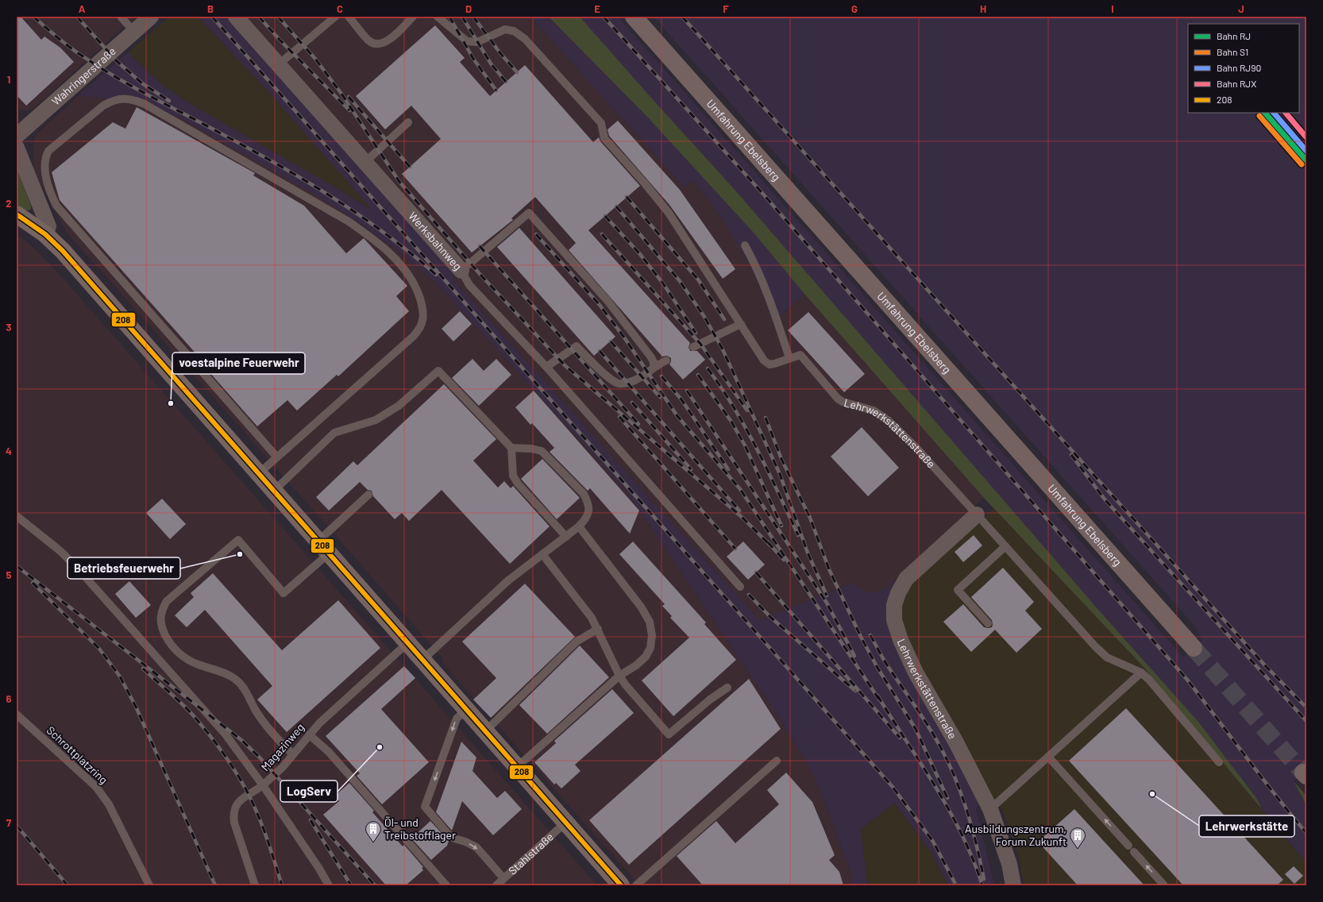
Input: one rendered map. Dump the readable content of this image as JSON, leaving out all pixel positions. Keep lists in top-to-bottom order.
{
  "streets": {
    "main road": ["Umfahrung Ebelsberg"],
    "street": ["Wahringerstraße", "Werksbahnweg", "Lehrwerkstättenstraße"],
    "lane": ["Magazinweg", "Schrottplatzring", "Stahlstraße"]
  },
  "places": {
    "other": [
      "voestalpine Feuerwehr",
      "Betriebsfeuerwehr",
      "LogServ",
      "Lehrwerkstätte"
    ],
    "building": ["Öl- und Treibstofflager", "Ausbildungszentrum, Forum Zukunft"]
  },
  "lines": [
    "rail line RJ",
    "rail line RJ90",
    "rail line RJX",
    "rail line S1",
    "transit line 208"
  ],
  "legend": [
    "Bahn RJ",
    "Bahn S1",
    "Bahn RJ90",
    "Bahn RJX",
    "208"
  ],
  "grid": {
    "columns": [
      "A",
      "B",
      "C",
      "D",
      "E",
      "F",
      "G",
      "H",
      "I",
      "J"
    ],
    "rows": [
      "1",
      "2",
      "3",
      "4",
      "5",
      "6",
      "7"
    ]
  }
}
